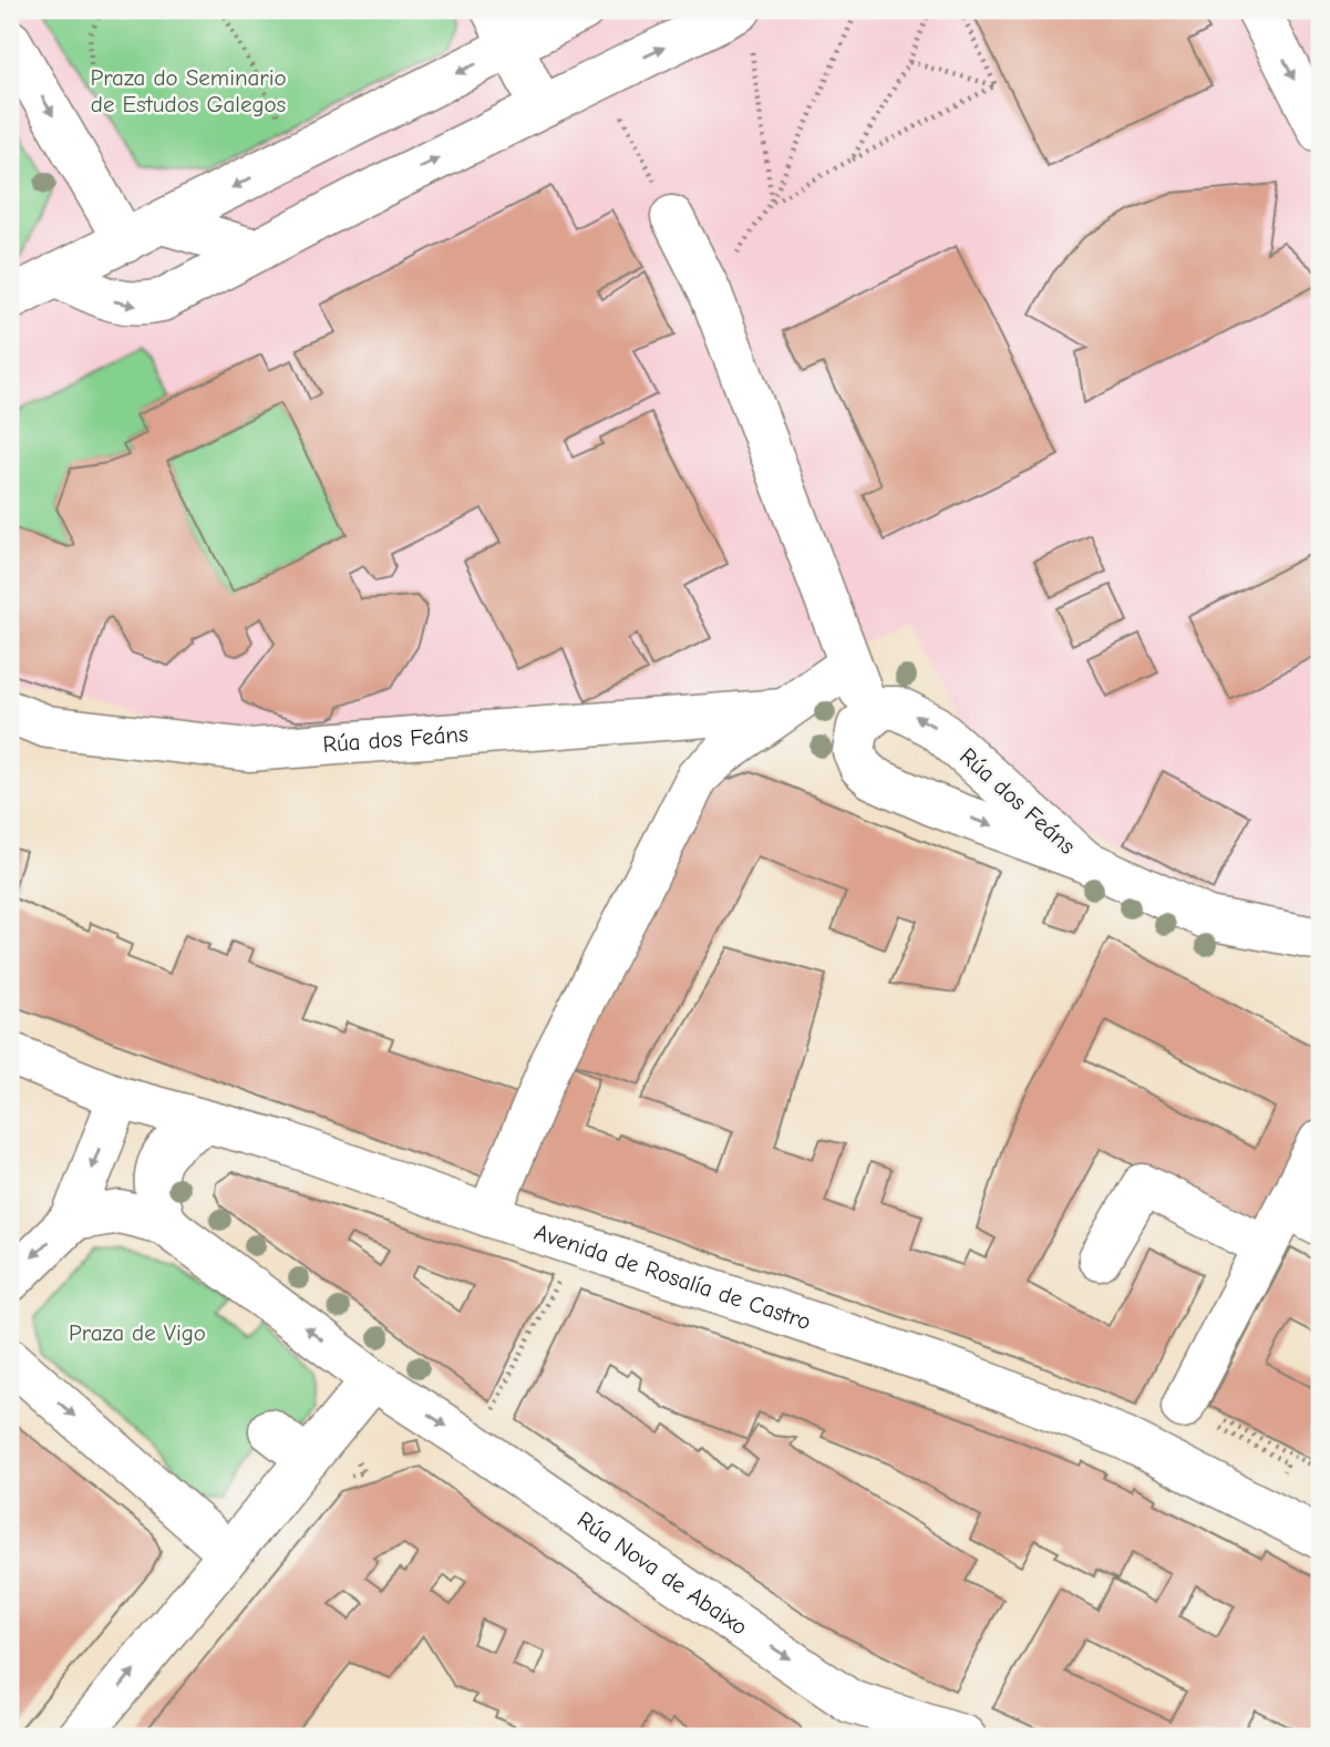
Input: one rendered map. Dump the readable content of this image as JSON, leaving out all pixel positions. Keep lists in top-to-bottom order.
{
  "streets": {
    "street": ["Rúa dos Feáns", "Avenida de Rosalía de Castro", "Rúa Nova de Abaixo"]
  },
  "one_way": ["Rúa Nova de Abaixo"],
  "parks": ["Praza do Seminario de Estudos Galegos", "Praza de Vigo"]
}
